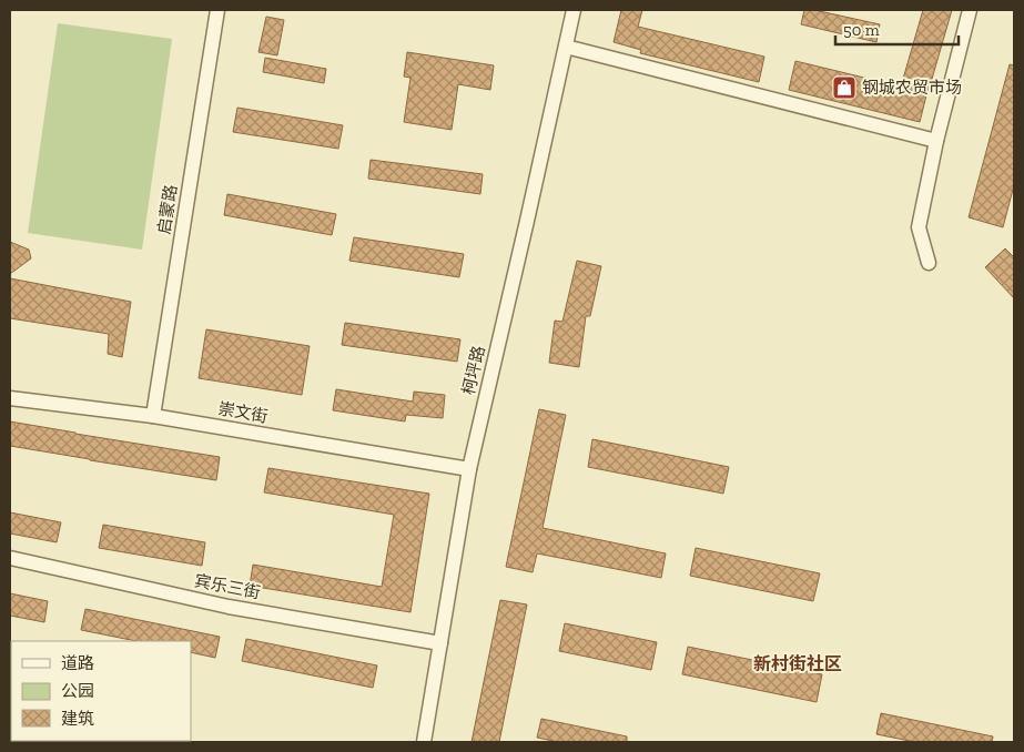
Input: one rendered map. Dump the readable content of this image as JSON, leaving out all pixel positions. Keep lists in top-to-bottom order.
{
  "streets": {
    "street": [
      "启蒙路",
      "柯坪路",
      "崇文街",
      "宾乐三街"
    ]
  },
  "crossings": [
    ["启蒙路", "崇文街"],
    ["柯坪路", "崇文街"],
    ["柯坪路", "宾乐三街"]
  ],
  "districts": ["新村街社区"],
  "places": {
    "shop": ["钢城农贸市场"]
  },
  "legend": ["道路", "公园", "建筑"],
  "scale_bar": "50 m"
}
